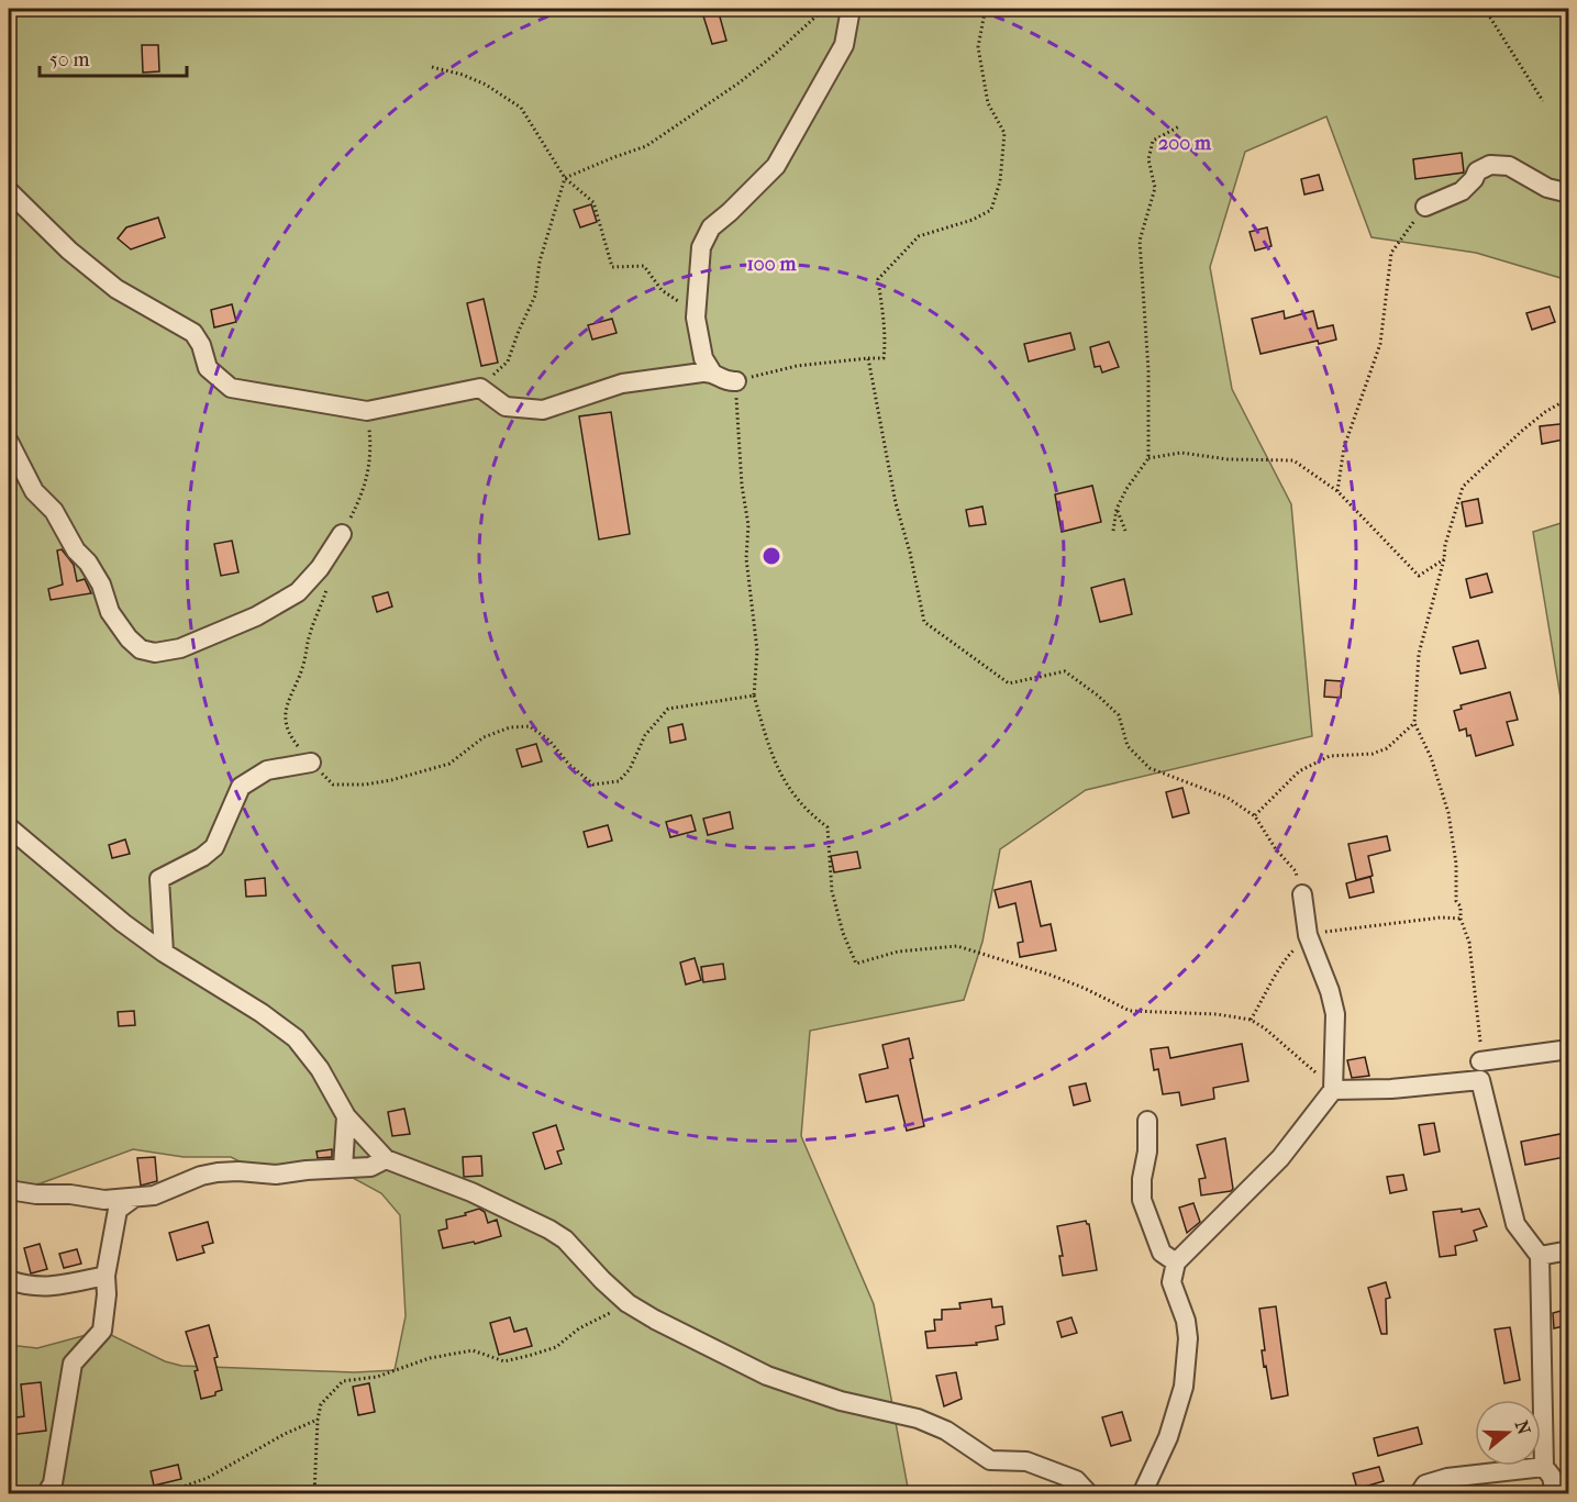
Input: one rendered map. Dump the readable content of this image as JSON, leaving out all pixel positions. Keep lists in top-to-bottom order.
{
  "scale_bar": "50 m",
  "north": "right",
  "rings": ["200 m", "100 m"]
}
